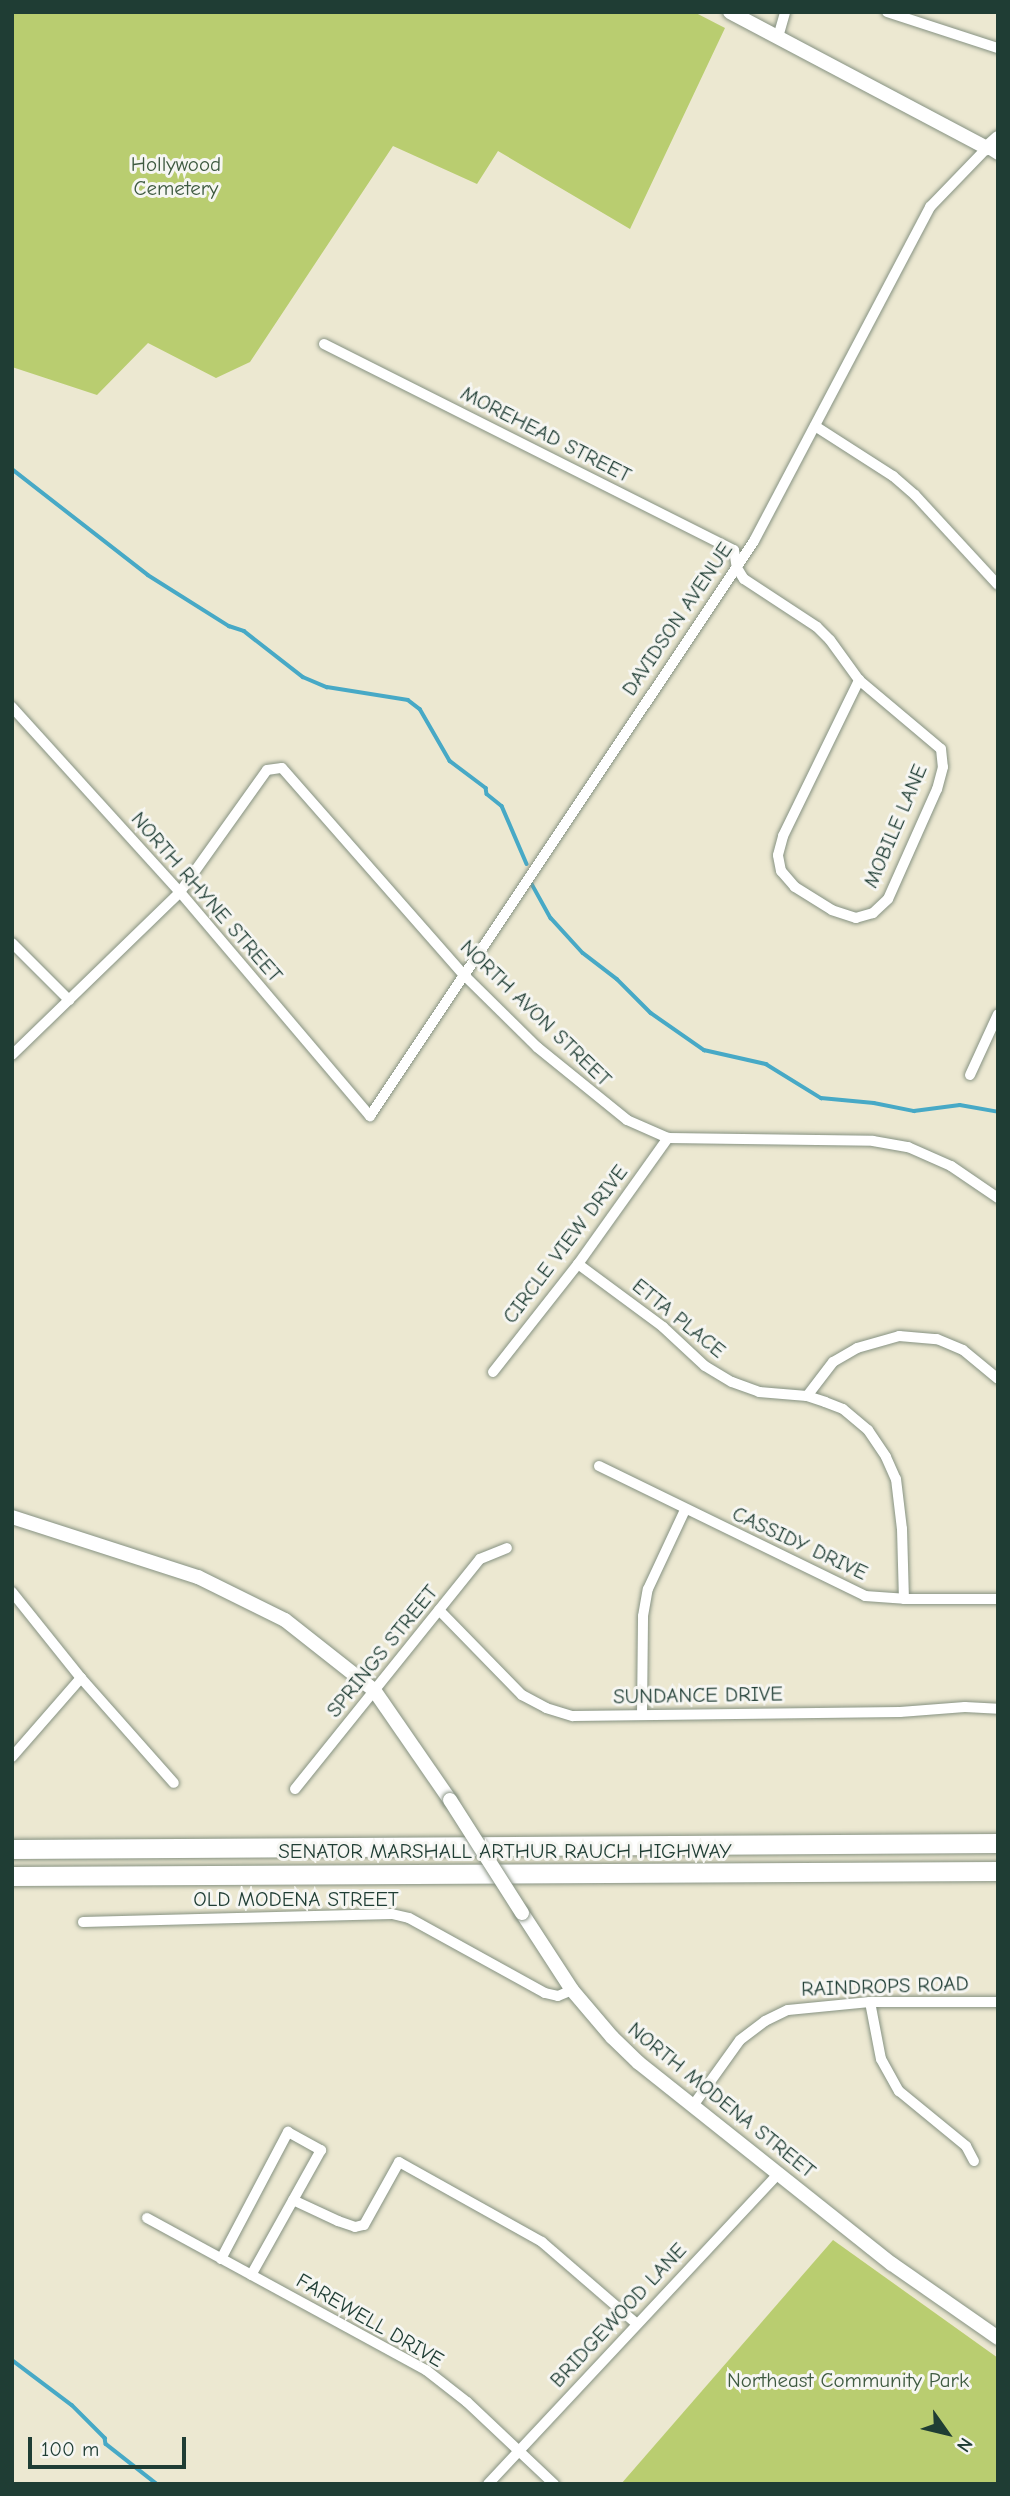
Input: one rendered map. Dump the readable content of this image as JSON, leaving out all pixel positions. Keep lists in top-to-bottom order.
{
  "streets": {
    "highway": ["SENATOR MARSHALL ARTHUR RAUCH HIGHWAY"],
    "street": [
      "MOREHEAD STREET",
      "DAVIDSON AVENUE",
      "MOBILE LANE",
      "NORTH RHYNE STREET",
      "NORTH AVON STREET",
      "CIRCLE VIEW DRIVE",
      "ETTA PLACE",
      "CASSIDY DRIVE",
      "SPRINGS STREET",
      "SUNDANCE DRIVE",
      "OLD MODENA STREET",
      "RAINDROPS ROAD",
      "NORTH MODENA STREET",
      "BRIDGEWOOD LANE",
      "FAREWELL DRIVE"
    ]
  },
  "crossings": [
    ["MOREHEAD STREET", "DAVIDSON AVENUE"],
    ["MOREHEAD STREET", "MOBILE LANE"],
    ["DAVIDSON AVENUE", "MOBILE LANE"],
    ["DAVIDSON AVENUE", "NORTH RHYNE STREET"],
    ["DAVIDSON AVENUE", "NORTH AVON STREET"],
    ["NORTH RHYNE STREET", "NORTH AVON STREET"],
    ["NORTH AVON STREET", "CIRCLE VIEW DRIVE"],
    ["CIRCLE VIEW DRIVE", "ETTA PLACE"],
    ["ETTA PLACE", "CASSIDY DRIVE"],
    ["SPRINGS STREET", "SUNDANCE DRIVE"],
    ["SPRINGS STREET", "NORTH MODENA STREET"],
    ["OLD MODENA STREET", "NORTH MODENA STREET"],
    ["RAINDROPS ROAD", "NORTH MODENA STREET"],
    ["NORTH MODENA STREET", "BRIDGEWOOD LANE"],
    ["BRIDGEWOOD LANE", "FAREWELL DRIVE"]
  ],
  "parks": ["Hollywood Cemetery", "Northeast Community Park"],
  "scale_bar": "100 m",
  "north": "bottom right"
}
